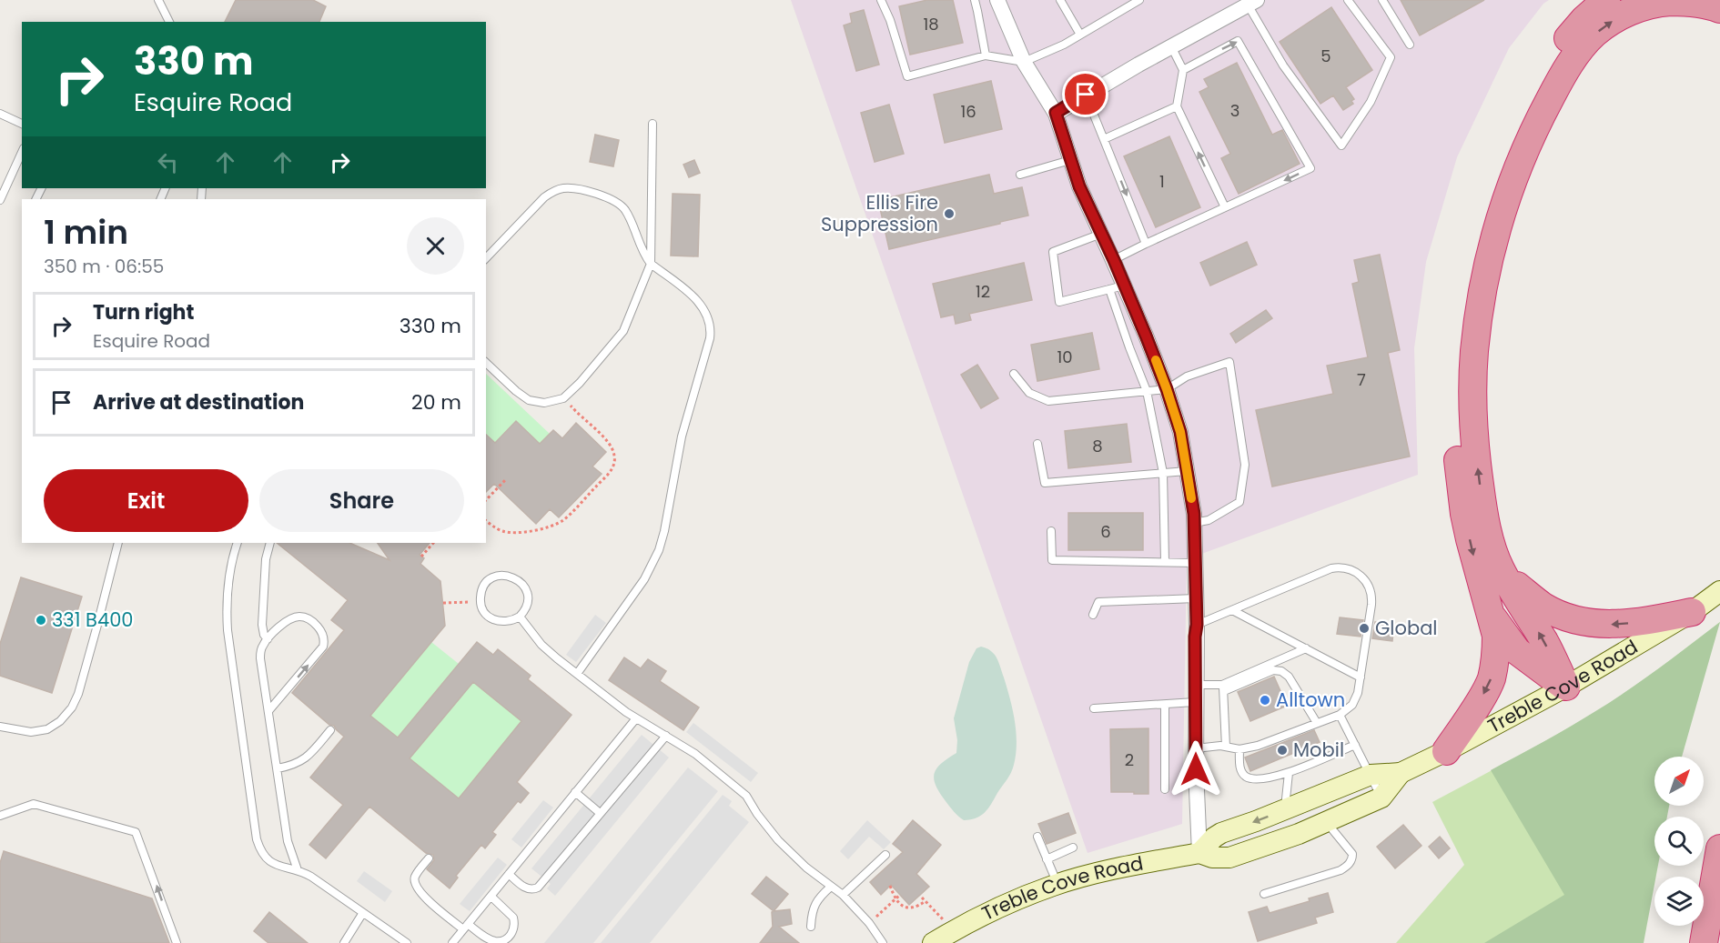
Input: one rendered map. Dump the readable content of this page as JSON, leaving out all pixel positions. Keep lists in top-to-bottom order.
{
  "streets": {
    "main road": ["Treble Cove Road"]
  },
  "places": [
    "Ellis Fire Suppression",
    "331 B400",
    "Global",
    "Alltown",
    "Mobil"
  ],
  "house_numbers": [
    "18",
    "5",
    "3",
    "16",
    "1",
    "12",
    "10",
    "7",
    "8",
    "6",
    "2"
  ],
  "north": "top right",
  "page": {
    "turn": ["330 m", "Esquire Road"],
    "heading": ["1 min", "350 m · 06:55"],
    "list": [
      {
        "name": "Turn right",
        "note": "Esquire Road",
        "value": "330 m"
      },
      {
        "name": "Arrive at destination",
        "value": "20 m"
      }
    ],
    "buttons": ["Exit", "Share"]
  }
}
